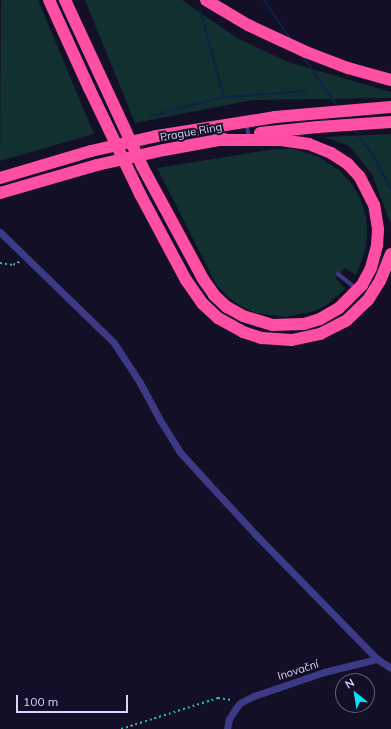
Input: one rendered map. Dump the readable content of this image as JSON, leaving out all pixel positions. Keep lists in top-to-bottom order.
{
  "streets": {
    "highway": ["Prague Ring"],
    "street": ["Inovační"]
  },
  "scale_bar": "100 m",
  "north": "top left"
}
